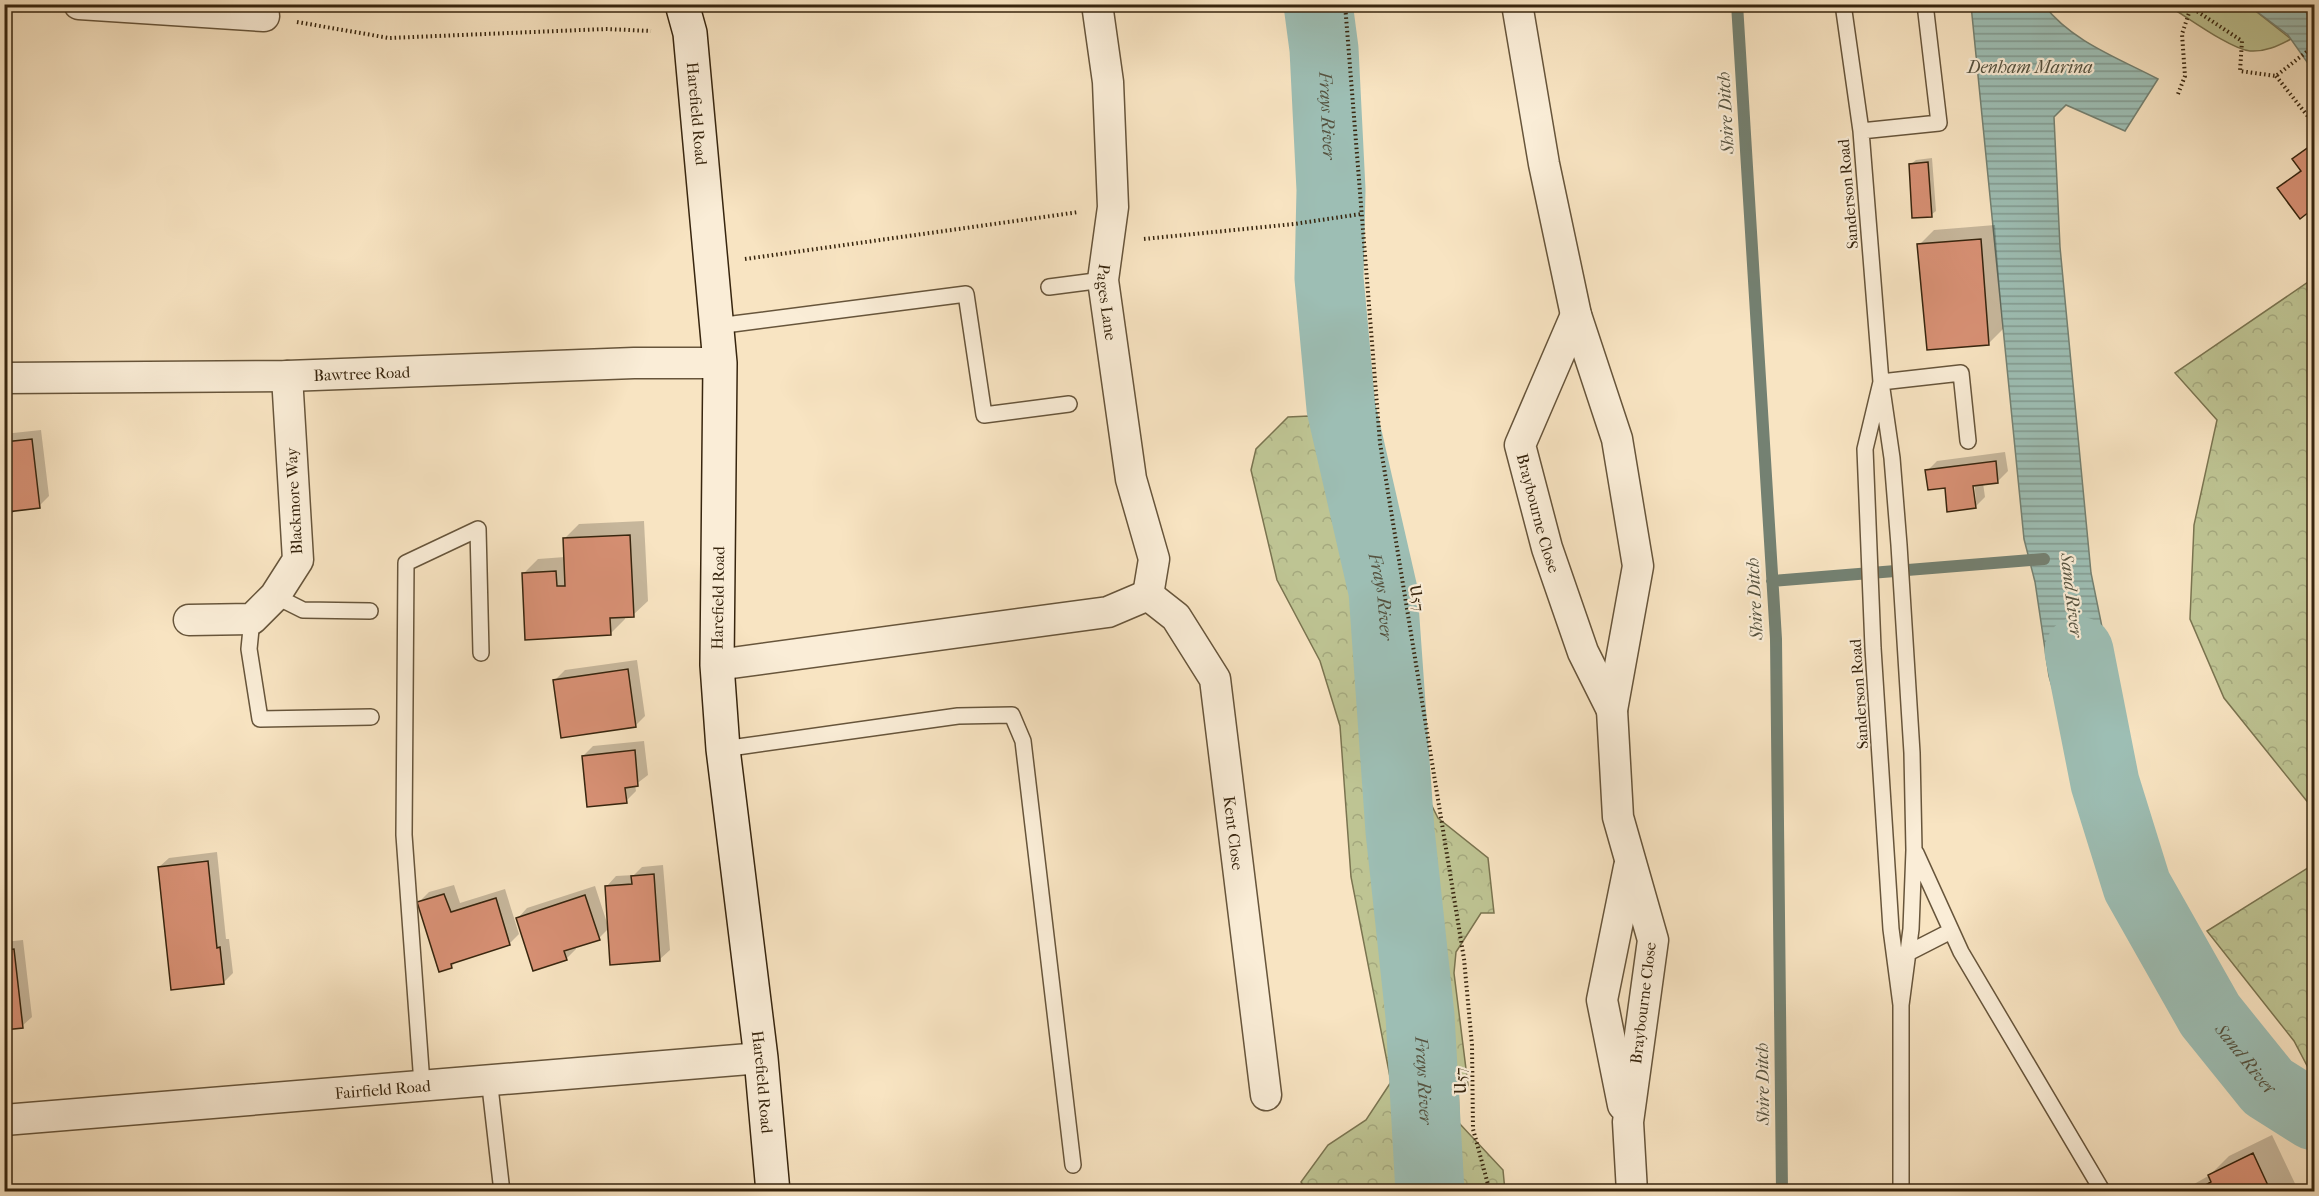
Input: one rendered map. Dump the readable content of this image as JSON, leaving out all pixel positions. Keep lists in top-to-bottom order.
{
  "streets": {
    "main road": ["Harefield Road"],
    "street": [
      "Pages Lane",
      "Bawtree Road",
      "Blackmore Way",
      "Braybourne Close",
      "Kent Close",
      "Fairfield Road"
    ],
    "lane": ["Sanderson Road"],
    "path": ["U57"]
  },
  "crossings": [
    ["Harefield Road", "Bawtree Road"],
    ["Harefield Road", "Fairfield Road"],
    ["Pages Lane", "Kent Close"],
    ["Bawtree Road", "Blackmore Way"]
  ],
  "water": [
    "Denham Marina",
    "Shire Ditch",
    "Frays River",
    "Sand River"
  ]
}
